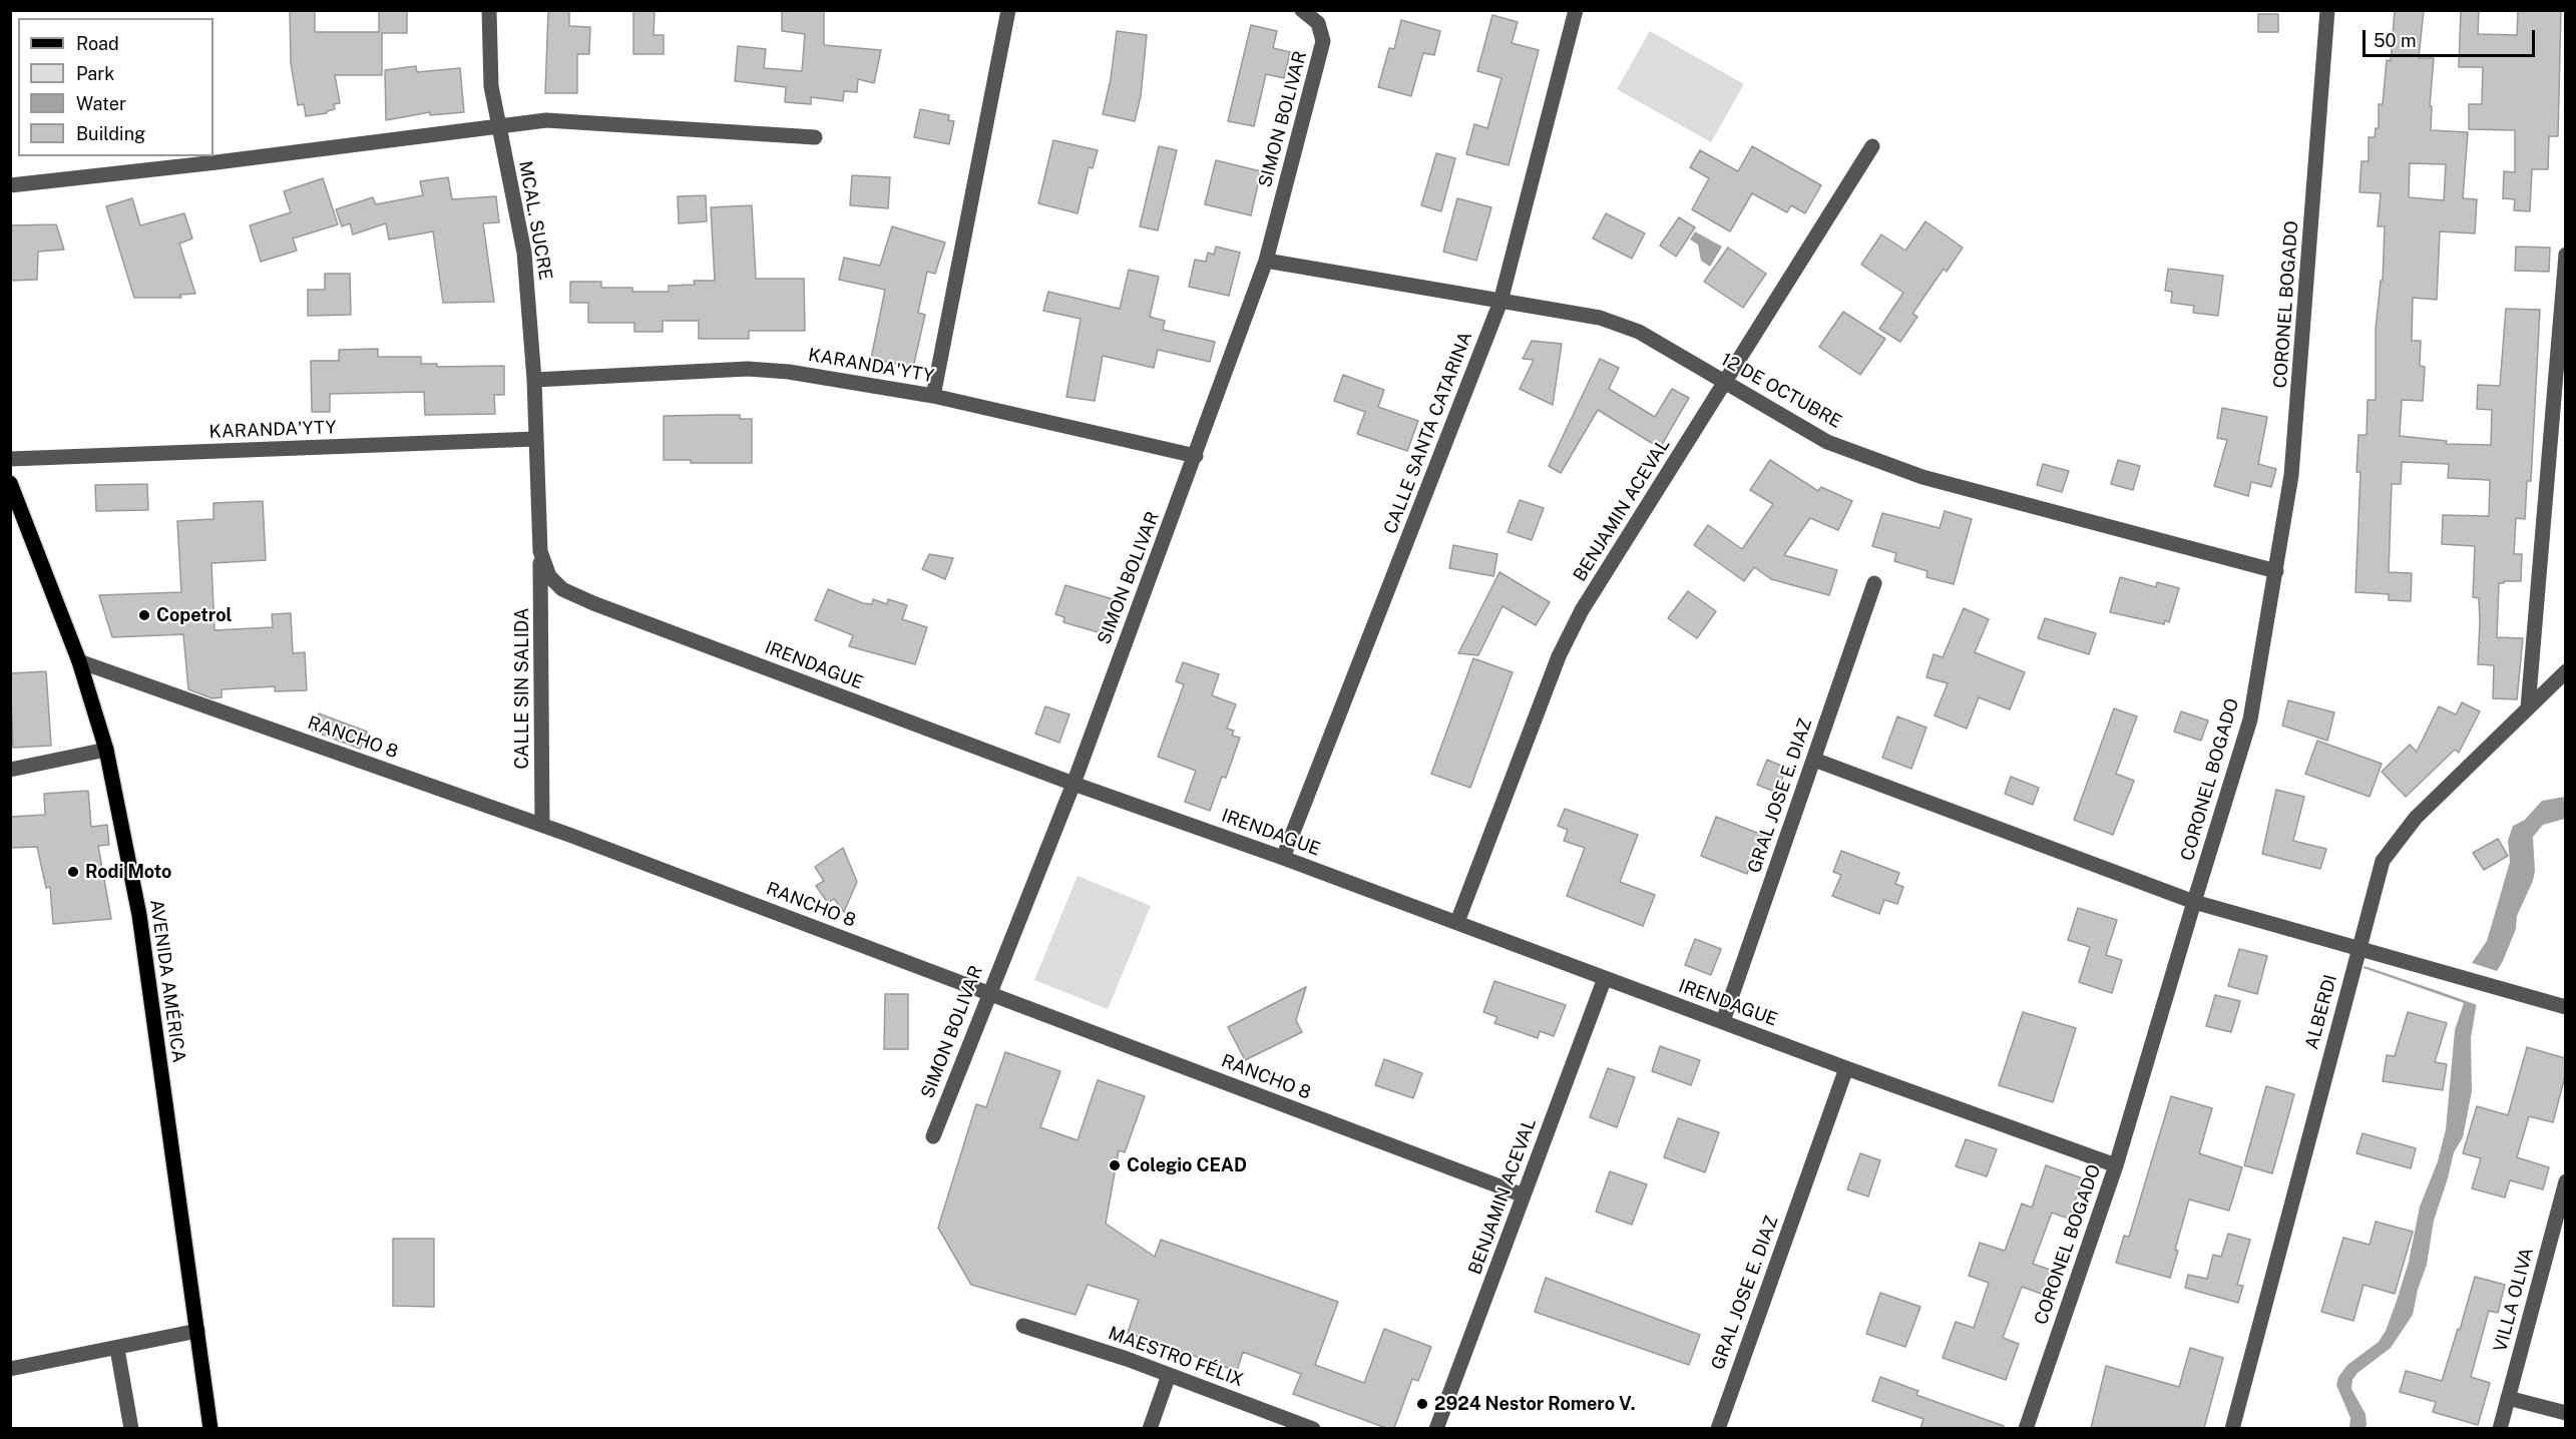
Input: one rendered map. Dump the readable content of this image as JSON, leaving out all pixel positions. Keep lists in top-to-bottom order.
{
  "streets": {
    "main road": ["AVENIDA AMÉRICA"],
    "street": [
      "SIMON BOLIVAR",
      "MCAL. SUCRE",
      "CORONEL BOGADO",
      "KARANDA'YTY",
      "12 DE OCTUBRE",
      "CALLE SANTA CATARINA",
      "BENJAMIN ACEVAL",
      "IRENDAGUE",
      "CALLE SIN SALIDA",
      "RANCHO 8",
      "GRAL JOSE E. DIAZ",
      "ALBERDI",
      "VILLA OLIVA",
      "MAESTRO FÉLIX"
    ]
  },
  "crossings": [
    ["SIMON BOLIVAR", "KARANDA'YTY"],
    ["SIMON BOLIVAR", "12 DE OCTUBRE"],
    ["SIMON BOLIVAR", "IRENDAGUE"],
    ["SIMON BOLIVAR", "RANCHO 8"],
    ["MCAL. SUCRE", "KARANDA'YTY"],
    ["MCAL. SUCRE", "IRENDAGUE"],
    ["CORONEL BOGADO", "12 DE OCTUBRE"],
    ["CORONEL BOGADO", "IRENDAGUE"],
    ["KARANDA'YTY", "IRENDAGUE"],
    ["12 DE OCTUBRE", "CALLE SANTA CATARINA"],
    ["12 DE OCTUBRE", "BENJAMIN ACEVAL"],
    ["CALLE SANTA CATARINA", "IRENDAGUE"],
    ["BENJAMIN ACEVAL", "IRENDAGUE"],
    ["BENJAMIN ACEVAL", "RANCHO 8"],
    ["IRENDAGUE", "CALLE SIN SALIDA"],
    ["IRENDAGUE", "GRAL JOSE E. DIAZ"],
    ["CALLE SIN SALIDA", "RANCHO 8"],
    ["RANCHO 8", "AVENIDA AMÉRICA"]
  ],
  "places": [
    "Copetrol",
    "Rodi Moto",
    "Colegio CEAD",
    "2924 Nestor Romero V."
  ],
  "legend": [
    "Road",
    "Park",
    "Water",
    "Building"
  ],
  "scale_bar": "50 m"
}
